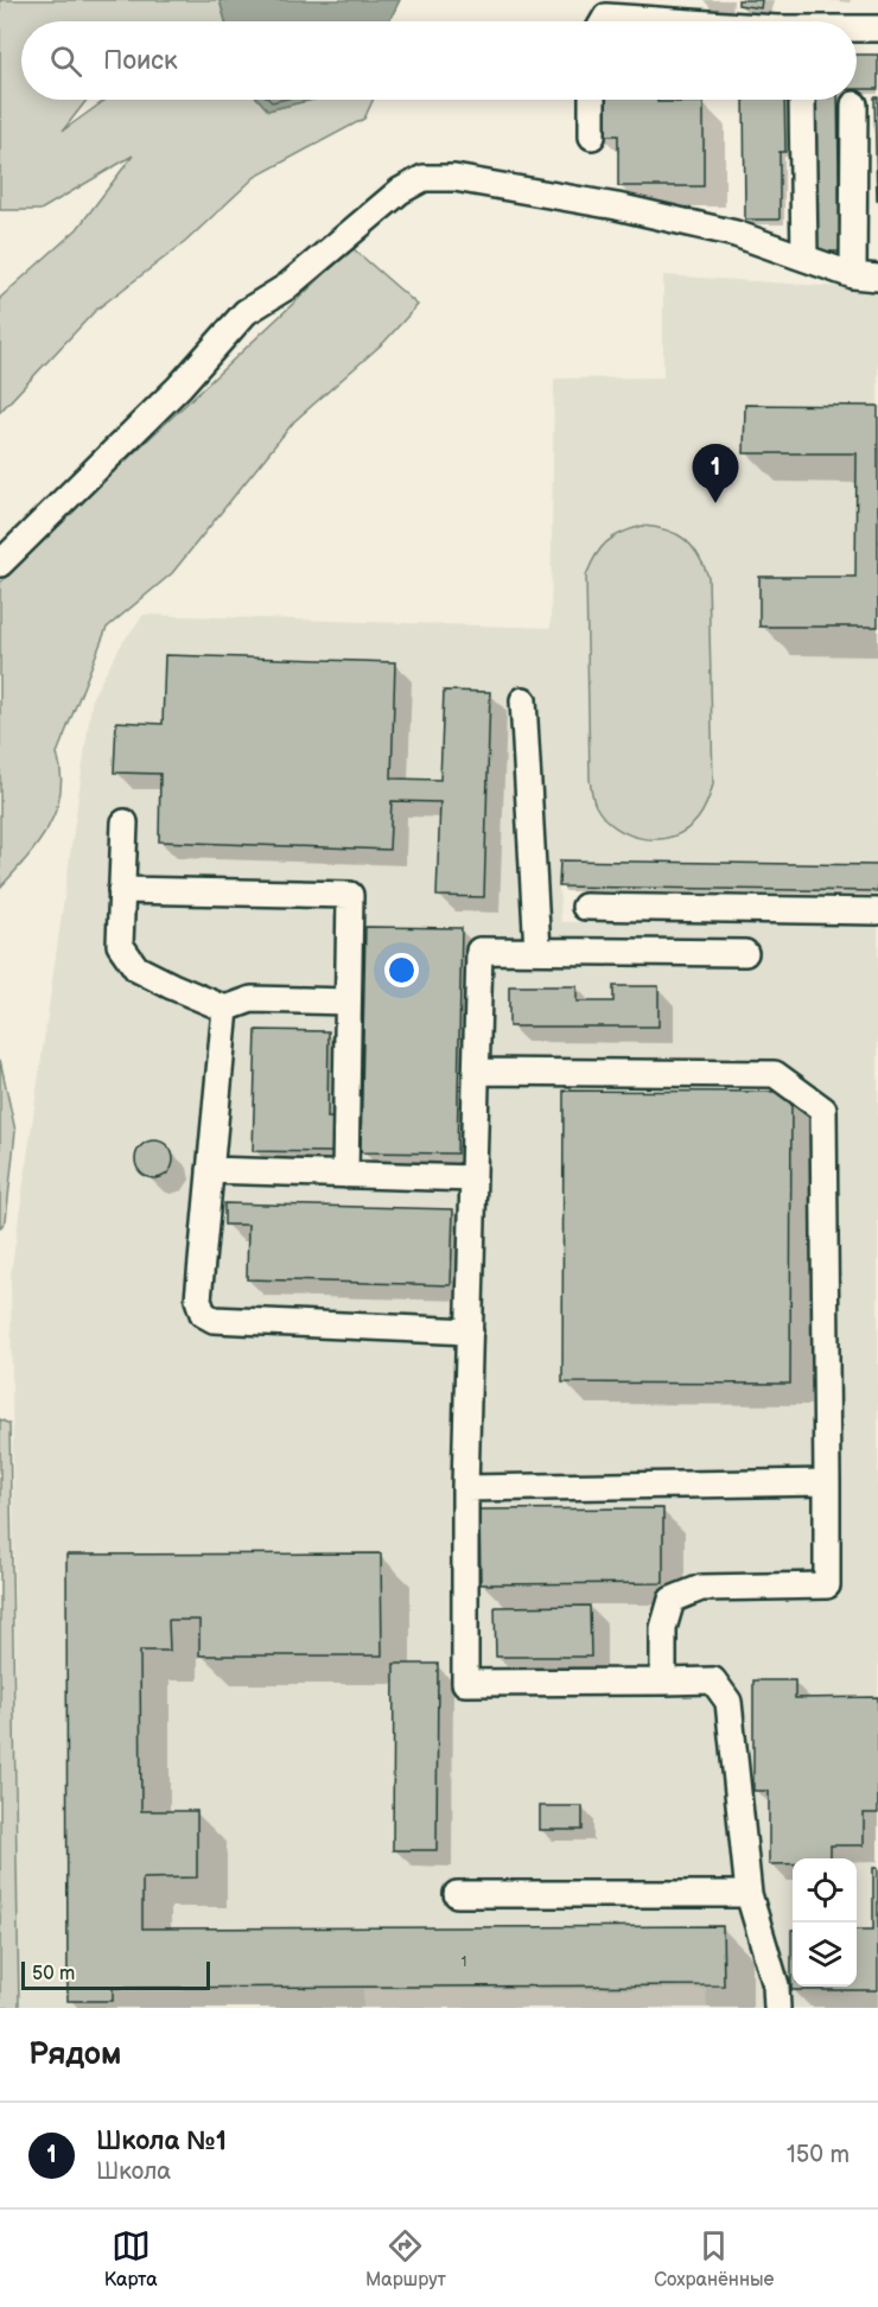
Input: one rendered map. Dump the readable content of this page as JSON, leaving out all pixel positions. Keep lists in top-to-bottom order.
{
  "house_numbers": ["1"],
  "scale_bar": "50 m",
  "page": {
    "search": "Поиск",
    "pins": "1",
    "scale": "50 m",
    "heading": "Рядом",
    "list": [
      {
        "mark": "1",
        "name": "Школа №1",
        "note": "Школа",
        "value": "150 m"
      }
    ],
    "nav": ["Карта", "Маршрут", "Сохранённые"]
  }
}
